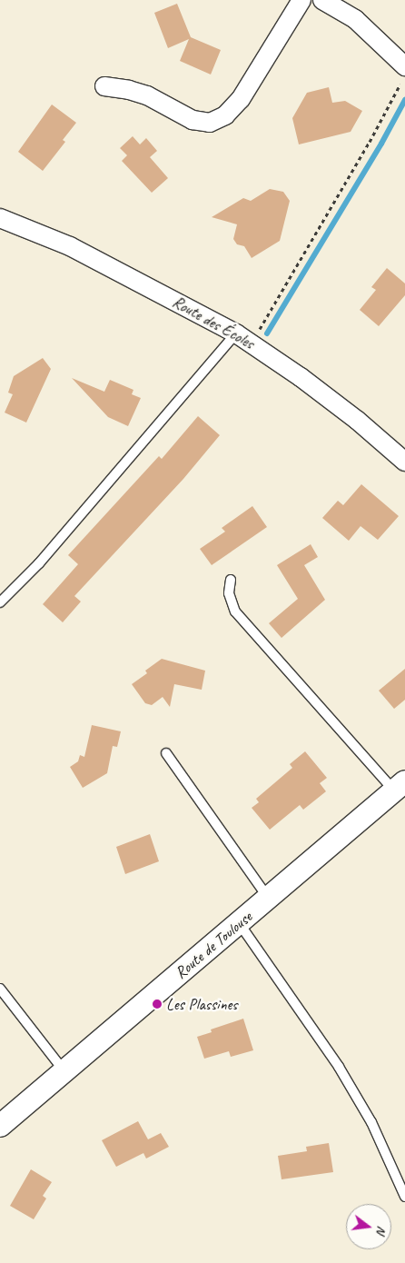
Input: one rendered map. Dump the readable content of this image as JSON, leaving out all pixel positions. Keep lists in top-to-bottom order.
{
  "streets": {
    "street": ["Route des Écoles", "Route de Toulouse"]
  },
  "places": ["Les Plassines"],
  "north": "right"
}
